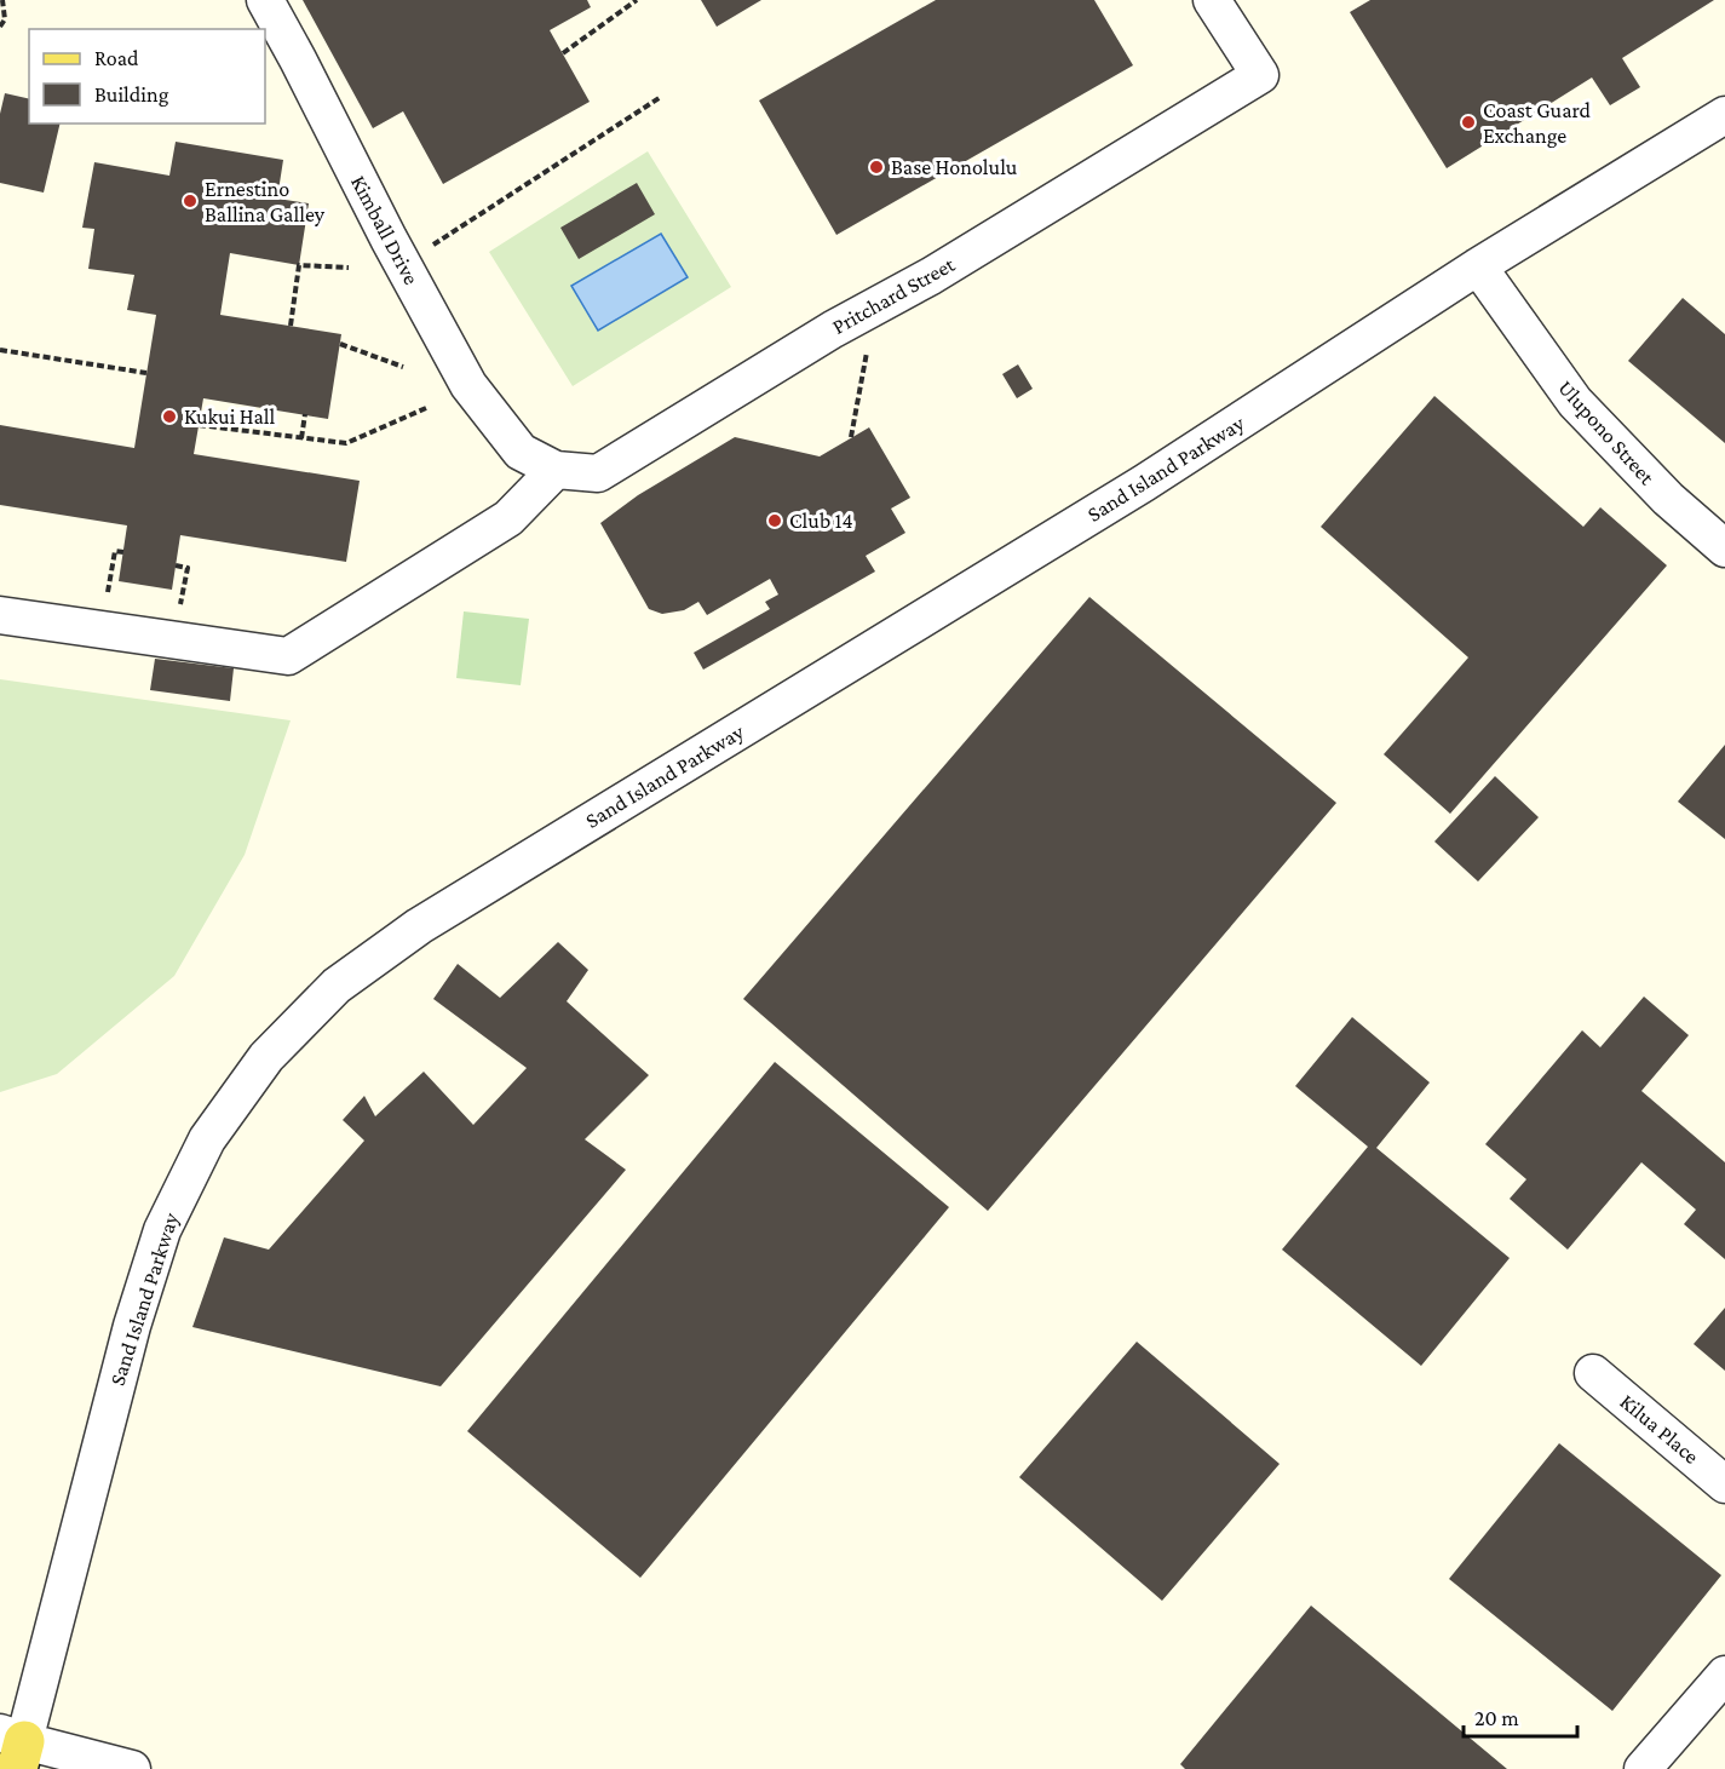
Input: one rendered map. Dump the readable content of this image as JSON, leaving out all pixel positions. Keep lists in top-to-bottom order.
{
  "streets": {
    "street": [
      "Kimball Drive",
      "Pritchard Street",
      "Ulupono Street",
      "Sand Island Parkway",
      "Kilua Place"
    ]
  },
  "crossings": [
    ["Kimball Drive", "Pritchard Street"],
    ["Ulupono Street", "Sand Island Parkway"]
  ],
  "places": [
    "Coast Guard Exchange",
    "Base Honolulu",
    "Ernestino Ballina Galley",
    "Kukui Hall",
    "Club 14"
  ],
  "legend": ["Road", "Building"],
  "scale_bar": "20 m"
}
